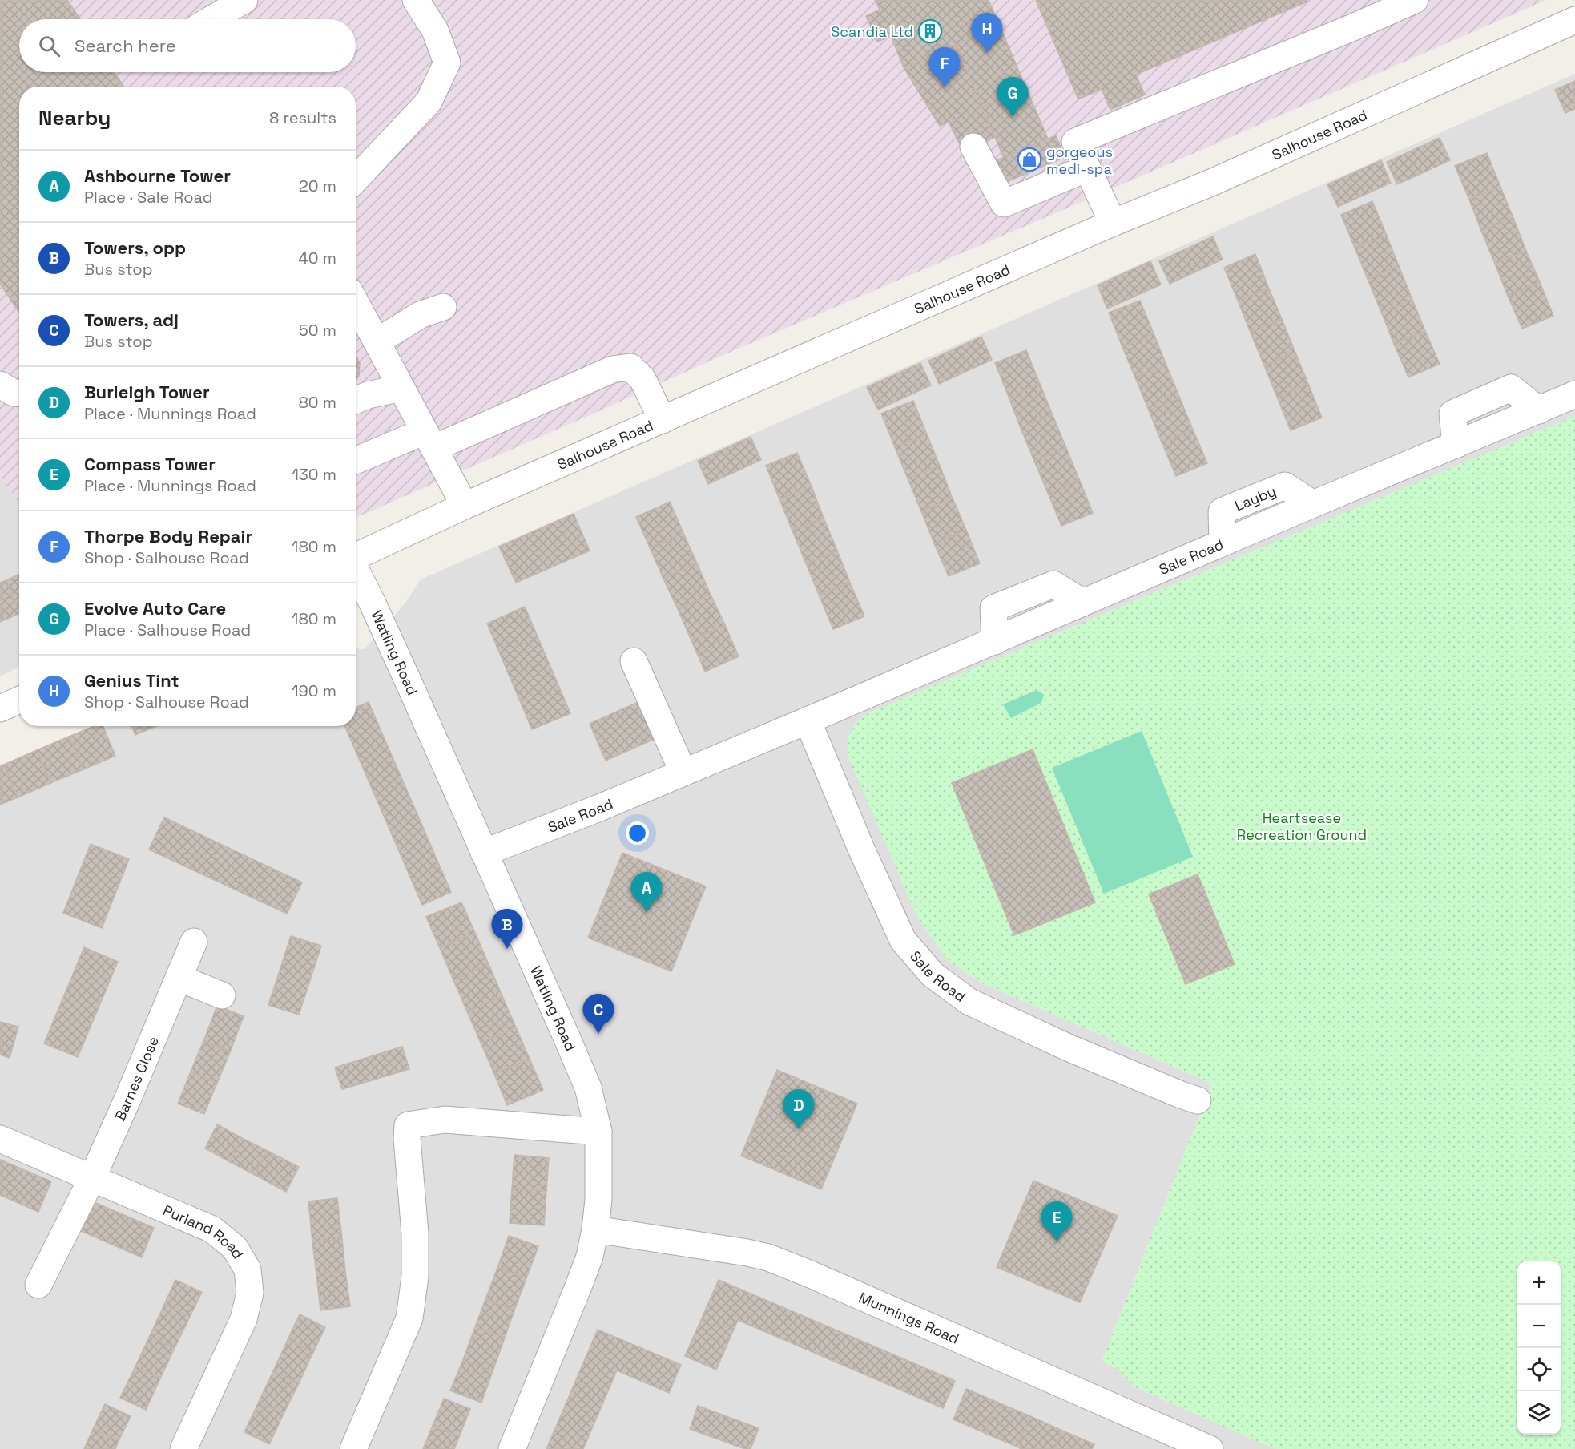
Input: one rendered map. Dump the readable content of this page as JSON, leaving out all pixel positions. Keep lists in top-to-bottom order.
{
  "streets": {
    "street": [
      "Salhouse Road",
      "Sale Road",
      "Watling Road",
      "Barnes Close",
      "Purland Road",
      "Munnings Road"
    ]
  },
  "crossings": [
    ["Sale Road", "Watling Road"],
    ["Watling Road", "Munnings Road"],
    ["Barnes Close", "Purland Road"]
  ],
  "parks": ["Heartsease Recreation Ground"],
  "places": {
    "building": ["Scandia Ltd"],
    "shop": ["gorgeous medi-spa"]
  },
  "page": {
    "pins": [
      "H",
      "F",
      "G",
      "A",
      "B",
      "C",
      "D",
      "E"
    ],
    "search": "Search here",
    "heading": ["Nearby", "8 results"],
    "list": [
      {
        "mark": "A",
        "name": "Ashbourne Tower",
        "note": "Place · Sale Road",
        "value": "20 m"
      },
      {
        "mark": "B",
        "name": "Towers, opp",
        "note": "Bus stop",
        "value": "40 m"
      },
      {
        "mark": "C",
        "name": "Towers, adj",
        "note": "Bus stop",
        "value": "50 m"
      },
      {
        "mark": "D",
        "name": "Burleigh Tower",
        "note": "Place · Munnings Road",
        "value": "80 m"
      },
      {
        "mark": "E",
        "name": "Compass Tower",
        "note": "Place · Munnings Road",
        "value": "130 m"
      },
      {
        "mark": "F",
        "name": "Thorpe Body Repair",
        "note": "Shop · Salhouse Road",
        "value": "180 m"
      },
      {
        "mark": "G",
        "name": "Evolve Auto Care",
        "note": "Place · Salhouse Road",
        "value": "180 m"
      },
      {
        "mark": "H",
        "name": "Genius Tint",
        "note": "Shop · Salhouse Road",
        "value": "190 m"
      }
    ],
    "map_buttons": ["+", "−"]
  }
}
